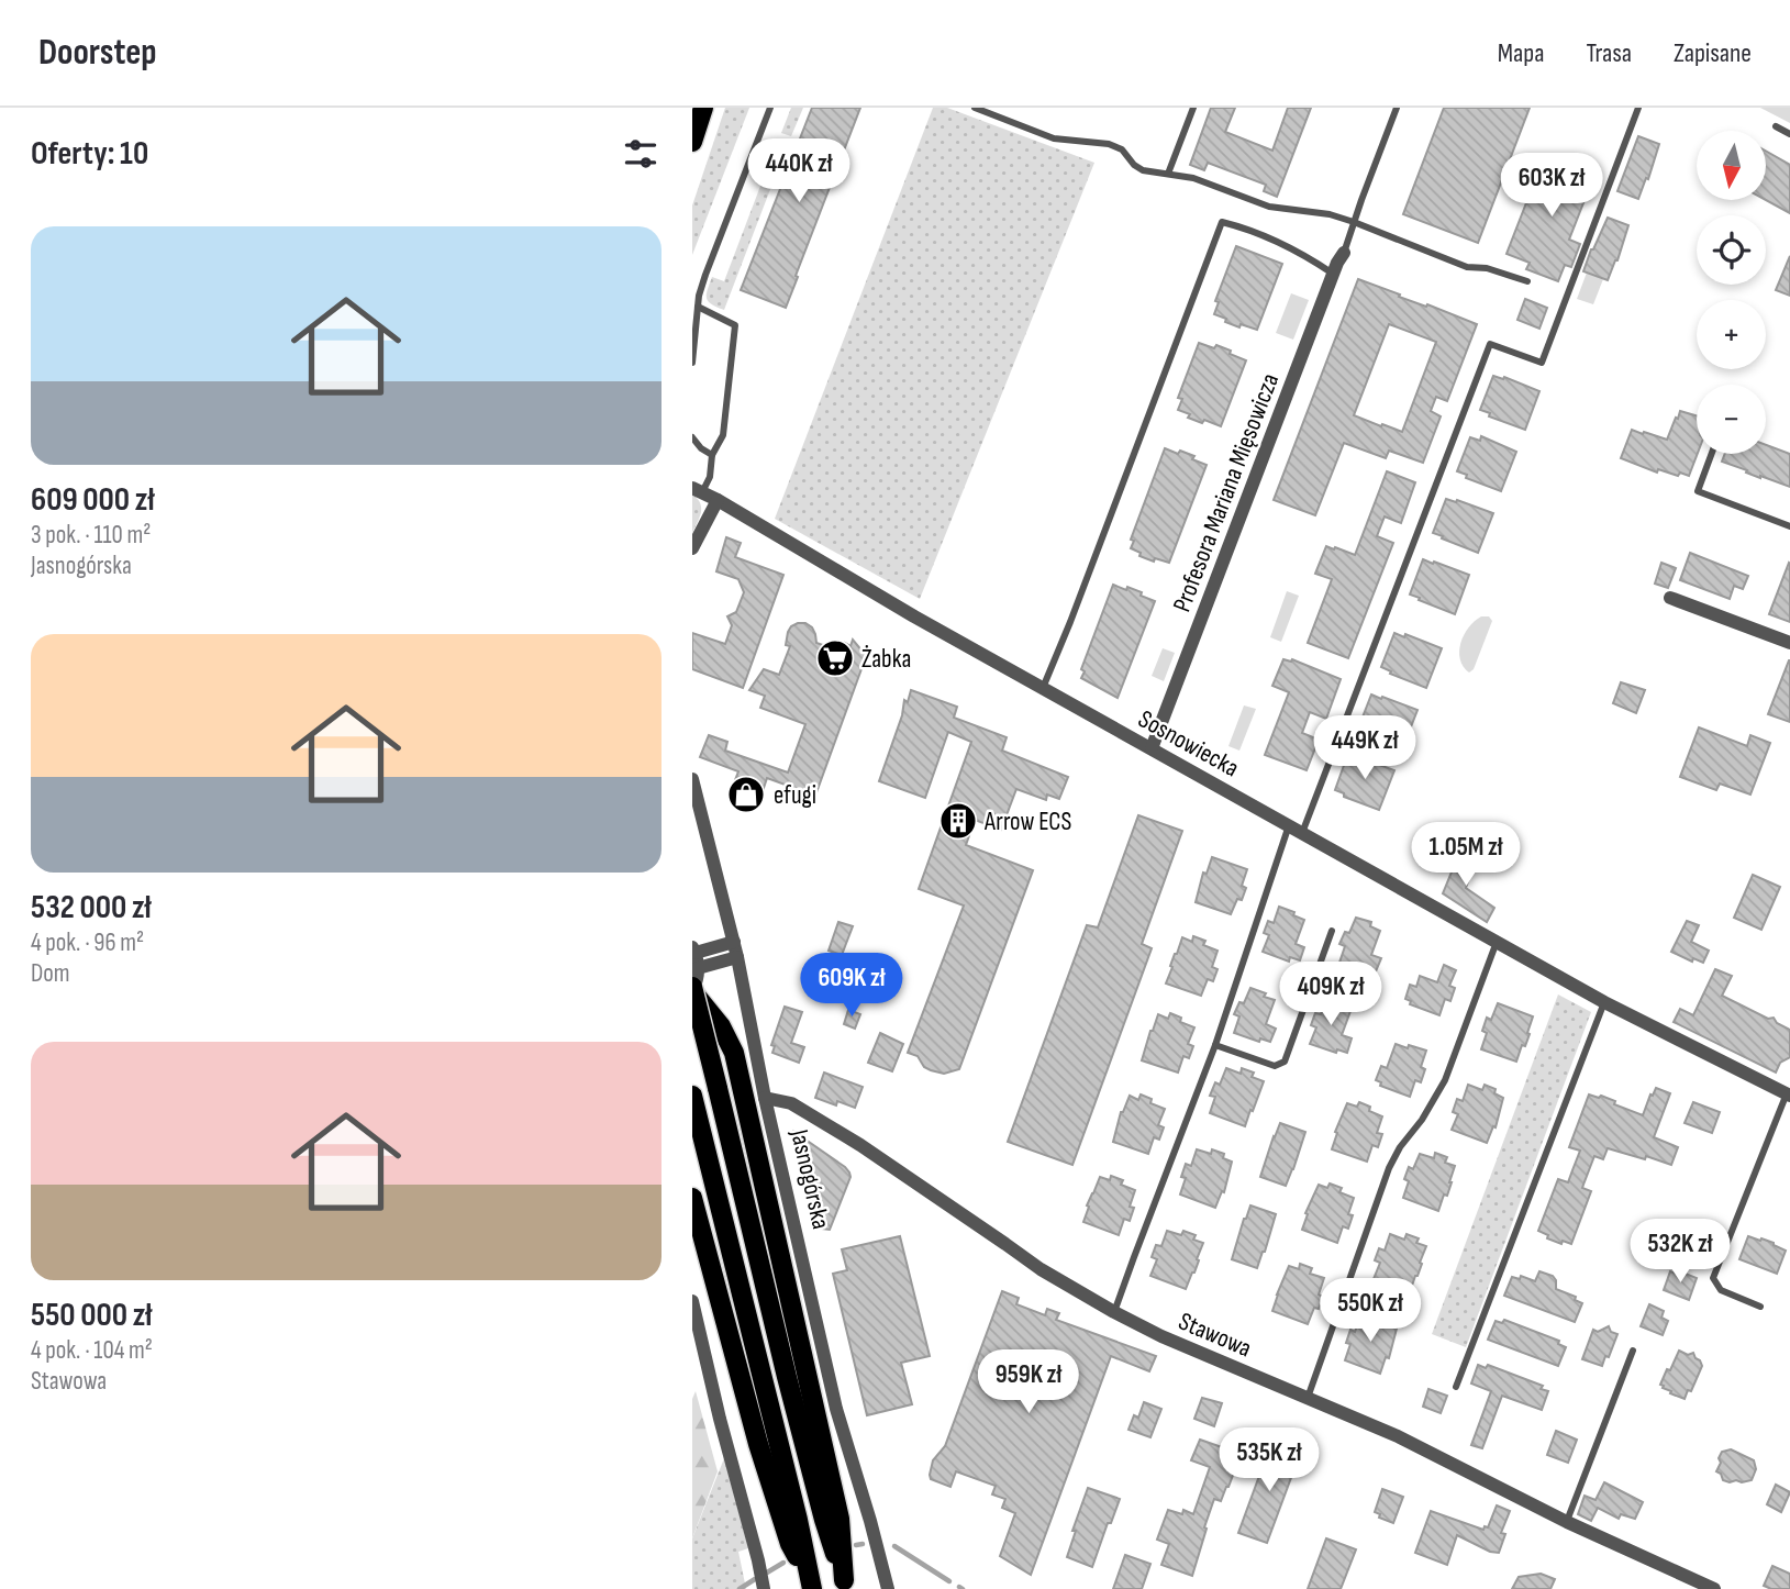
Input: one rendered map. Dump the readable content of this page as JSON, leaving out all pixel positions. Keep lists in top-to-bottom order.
{
  "streets": {
    "street": [
      "Profesora Mariana Mięsowicza",
      "Sosnowiecka",
      "Jasnogórska",
      "Stawowa"
    ]
  },
  "crossings": [
    ["Profesora Mariana Mięsowicza", "Sosnowiecka"],
    ["Jasnogórska", "Stawowa"]
  ],
  "places": {
    "supermarket": ["Żabka"],
    "shop": ["efugi"],
    "building": ["Arrow ECS"]
  },
  "north": "bottom",
  "page": {
    "header": "Doorstep",
    "nav": ["Mapa", "Trasa", "Zapisane"],
    "heading": "Oferty: 10",
    "map_buttons": ["+", "−"],
    "price": [
      "440K zł",
      "603K zł",
      "449K zł",
      "1.05M zł",
      "609K zł",
      "409K zł",
      "532K zł",
      "550K zł",
      "959K zł",
      "535K zł"
    ],
    "list": [
      {
        "name": "609 000 zł",
        "note": "3 pok. · 110 m² · Jasnogórska"
      },
      {
        "name": "532 000 zł",
        "note": "4 pok. · 96 m² · Dom"
      },
      {
        "name": "550 000 zł",
        "note": "4 pok. · 104 m² · Stawowa"
      }
    ]
  }
}
